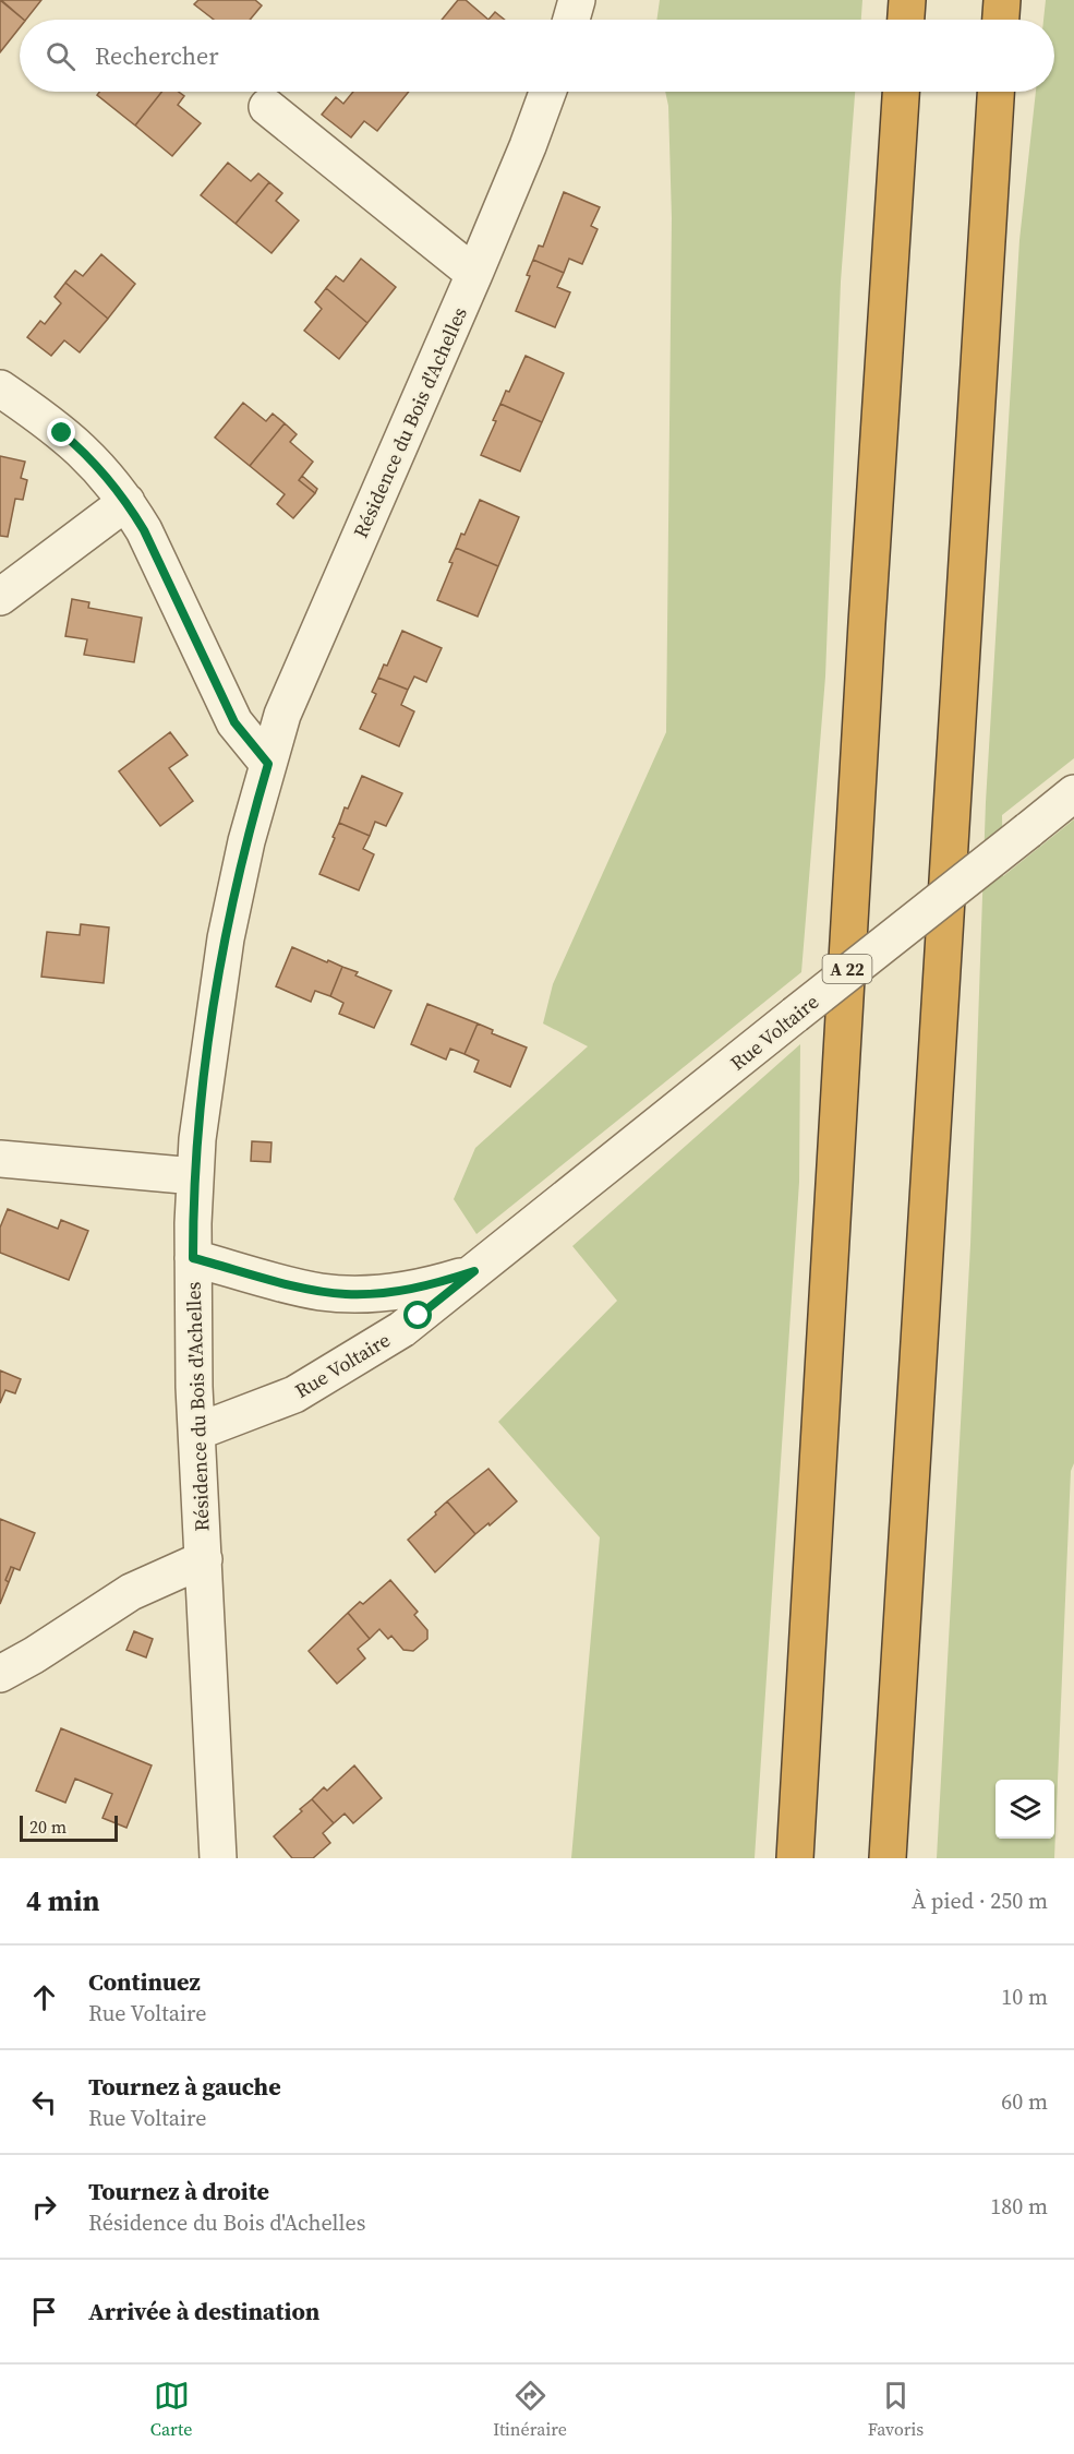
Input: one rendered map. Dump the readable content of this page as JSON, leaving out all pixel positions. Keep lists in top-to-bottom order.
{
  "streets": {
    "highway": ["A 22"],
    "street": ["Résidence du Bois d'Achelles", "Rue Voltaire"]
  },
  "crossings": [
    ["Résidence du Bois d'Achelles", "Rue Voltaire"]
  ],
  "scale_bar": "20 m",
  "page": {
    "search": "Rechercher",
    "scale": "20 m",
    "heading": ["4 min", "À pied · 250 m"],
    "list": [
      ["Continuez", "Rue Voltaire", "10 m"],
      ["Tournez à gauche", "Rue Voltaire", "60 m"],
      ["Tournez à droite", "Résidence du Bois d'Achelles", "180 m"],
      "Arrivée à destination"
    ],
    "nav": ["Carte", "Itinéraire", "Favoris"]
  }
}
